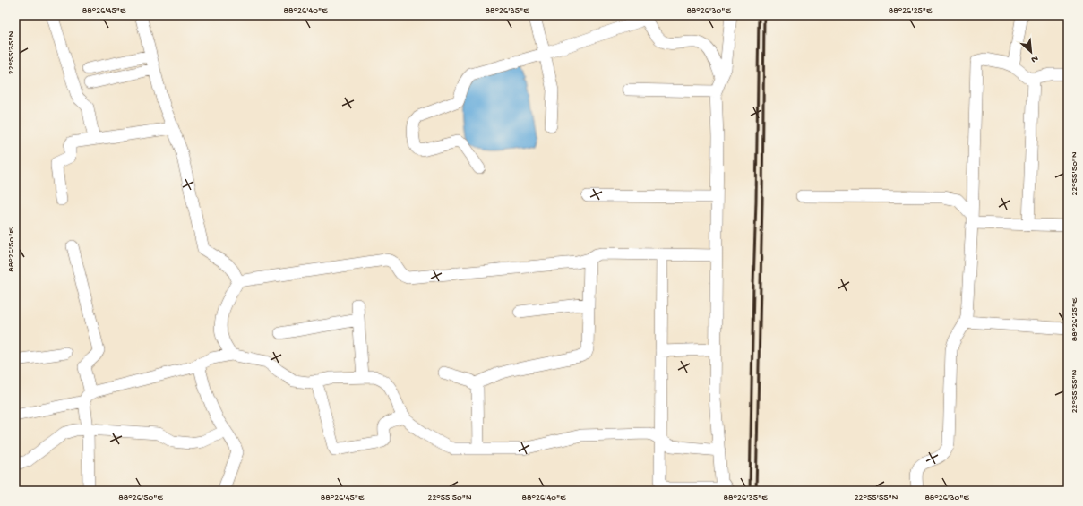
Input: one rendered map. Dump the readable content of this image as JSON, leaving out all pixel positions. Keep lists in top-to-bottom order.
{
  "north": "bottom right",
  "coordinates": [
    "88°26'45\"E",
    "88°26'40\"E",
    "88°26'35\"E",
    "88°26'30\"E",
    "88°26'25\"E",
    "22°55'35\"N",
    "22°55'50\"N",
    "88°26'50\"E",
    "22°55'55\"N"
  ]
}
